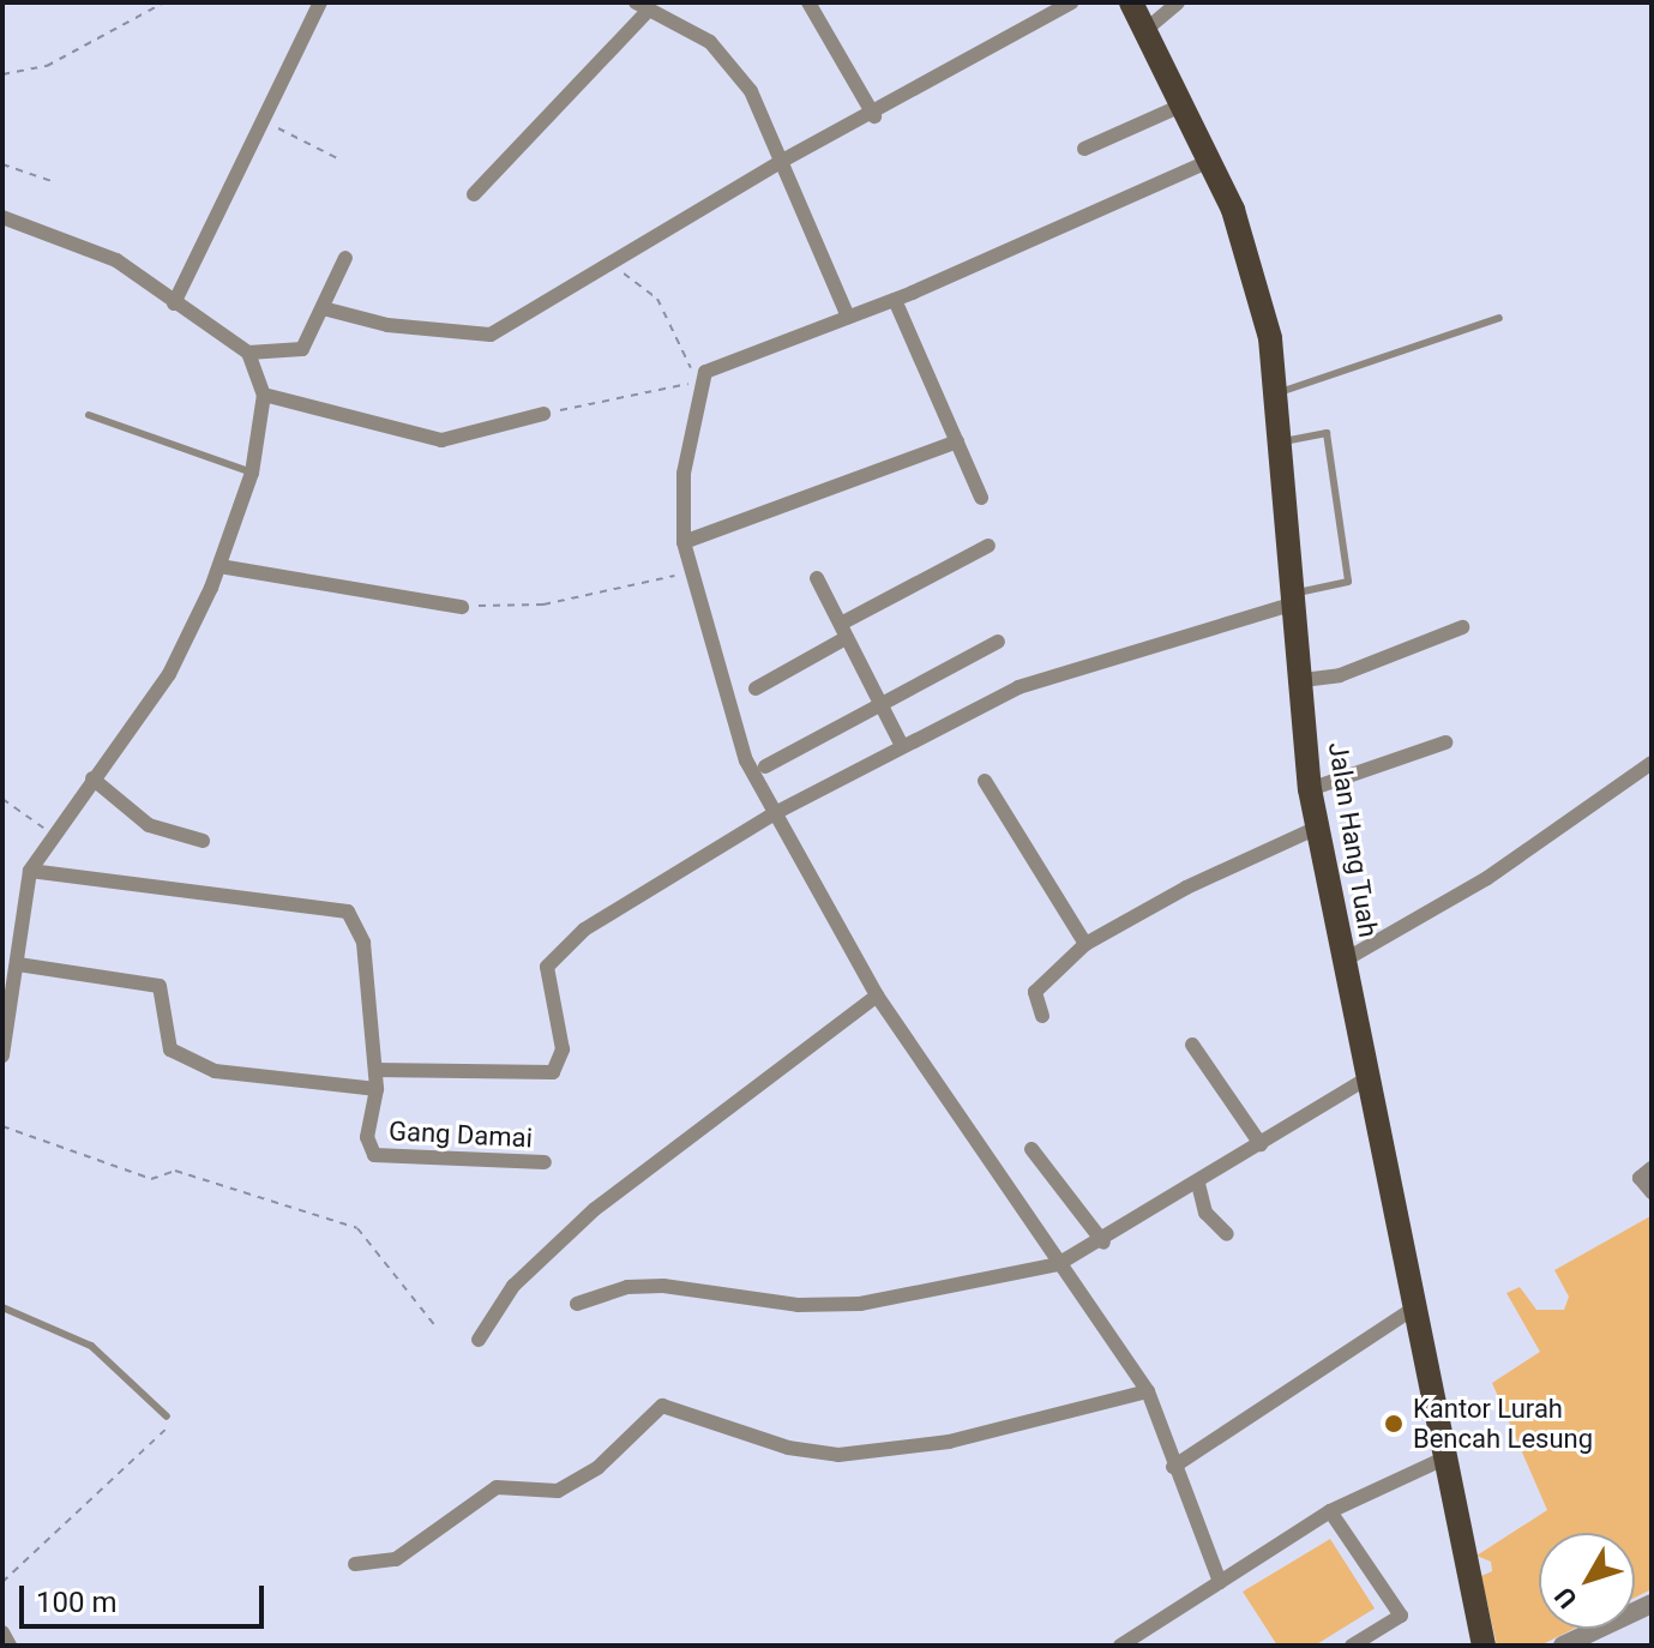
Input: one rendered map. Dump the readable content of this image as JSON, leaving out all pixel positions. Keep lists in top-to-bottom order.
{
  "streets": {
    "main road": ["Jalan Hang Tuah"],
    "street": ["Gang Damai"]
  },
  "places": ["Kantor Lurah Bencah Lesung"],
  "scale_bar": "100 m",
  "north": "bottom left"
}
